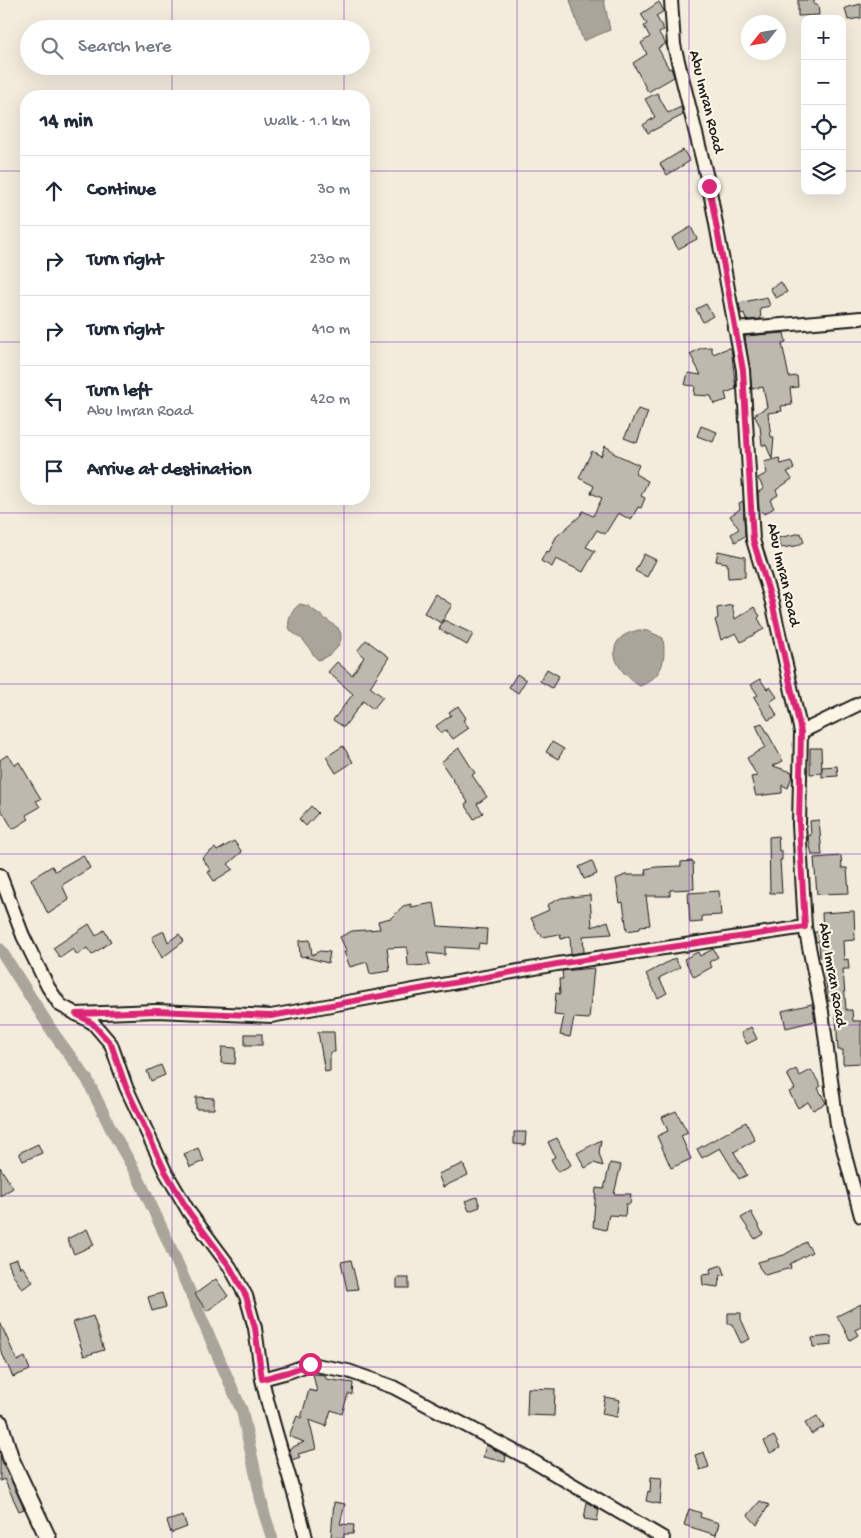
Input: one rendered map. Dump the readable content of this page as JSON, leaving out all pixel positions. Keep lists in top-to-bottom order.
{
  "streets": {
    "street": ["Abu Imran Road"]
  },
  "north": "bottom left",
  "page": {
    "map_buttons": ["+", "−"],
    "search": "Search here",
    "heading": ["14 min", "Walk · 1.1 km"],
    "list": [
      ["Continue", "30 m"],
      ["Turn right", "230 m"],
      ["Turn right", "410 m"],
      ["Turn left", "Abu Imran Road", "420 m"],
      "Arrive at destination"
    ]
  }
}
